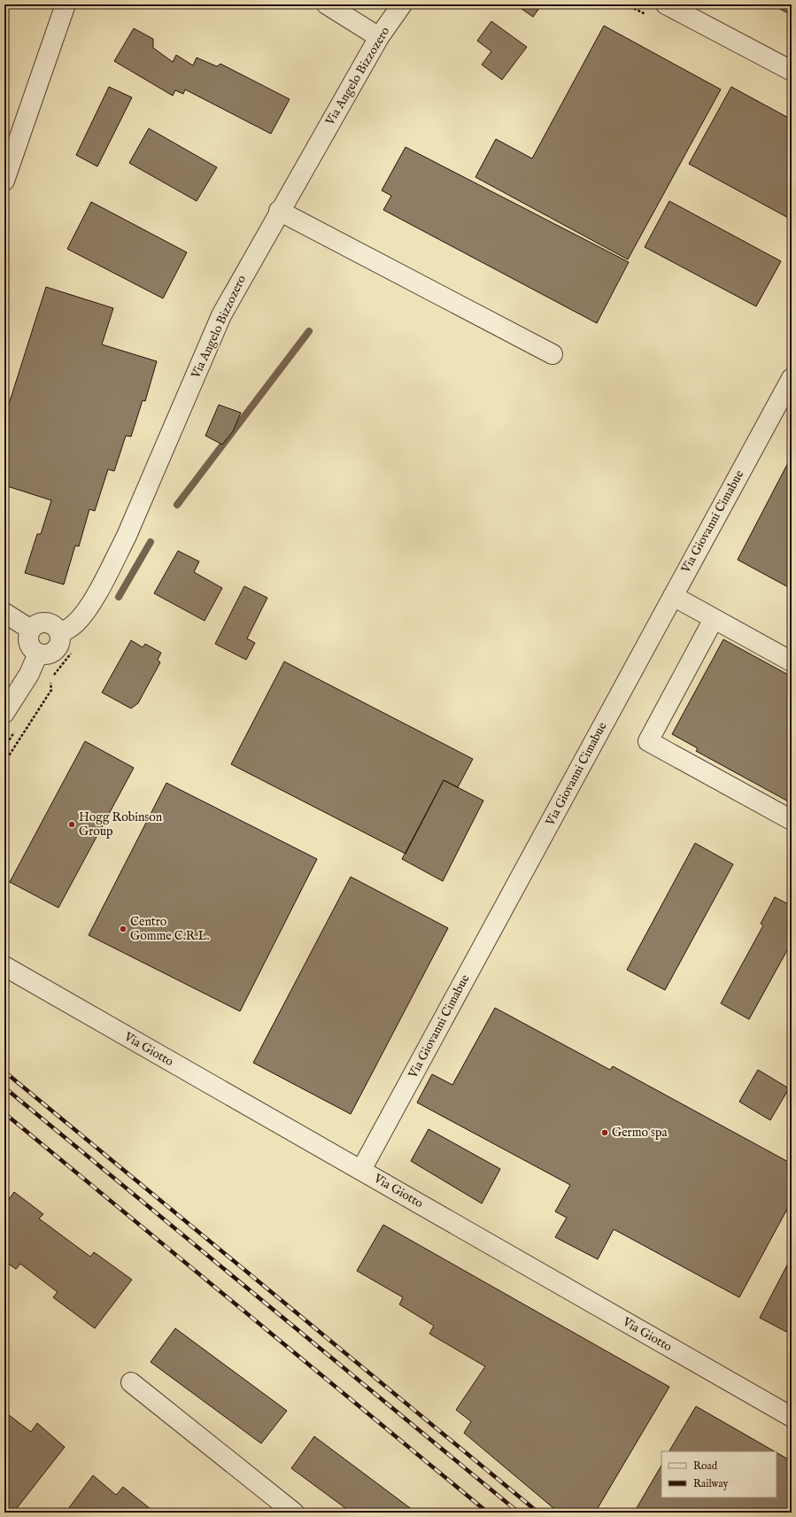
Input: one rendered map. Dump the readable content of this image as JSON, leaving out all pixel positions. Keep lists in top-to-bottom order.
{
  "streets": {
    "street": ["Via Angelo Bizzozero", "Via Giovanni Cimabue", "Via Giotto"]
  },
  "crossings": [
    ["Via Giovanni Cimabue", "Via Giotto"]
  ],
  "places": ["Hogg Robinson Group", "Centro Gomme C.R.L.", "Germo spa"],
  "legend": ["Road", "Railway"]
}
